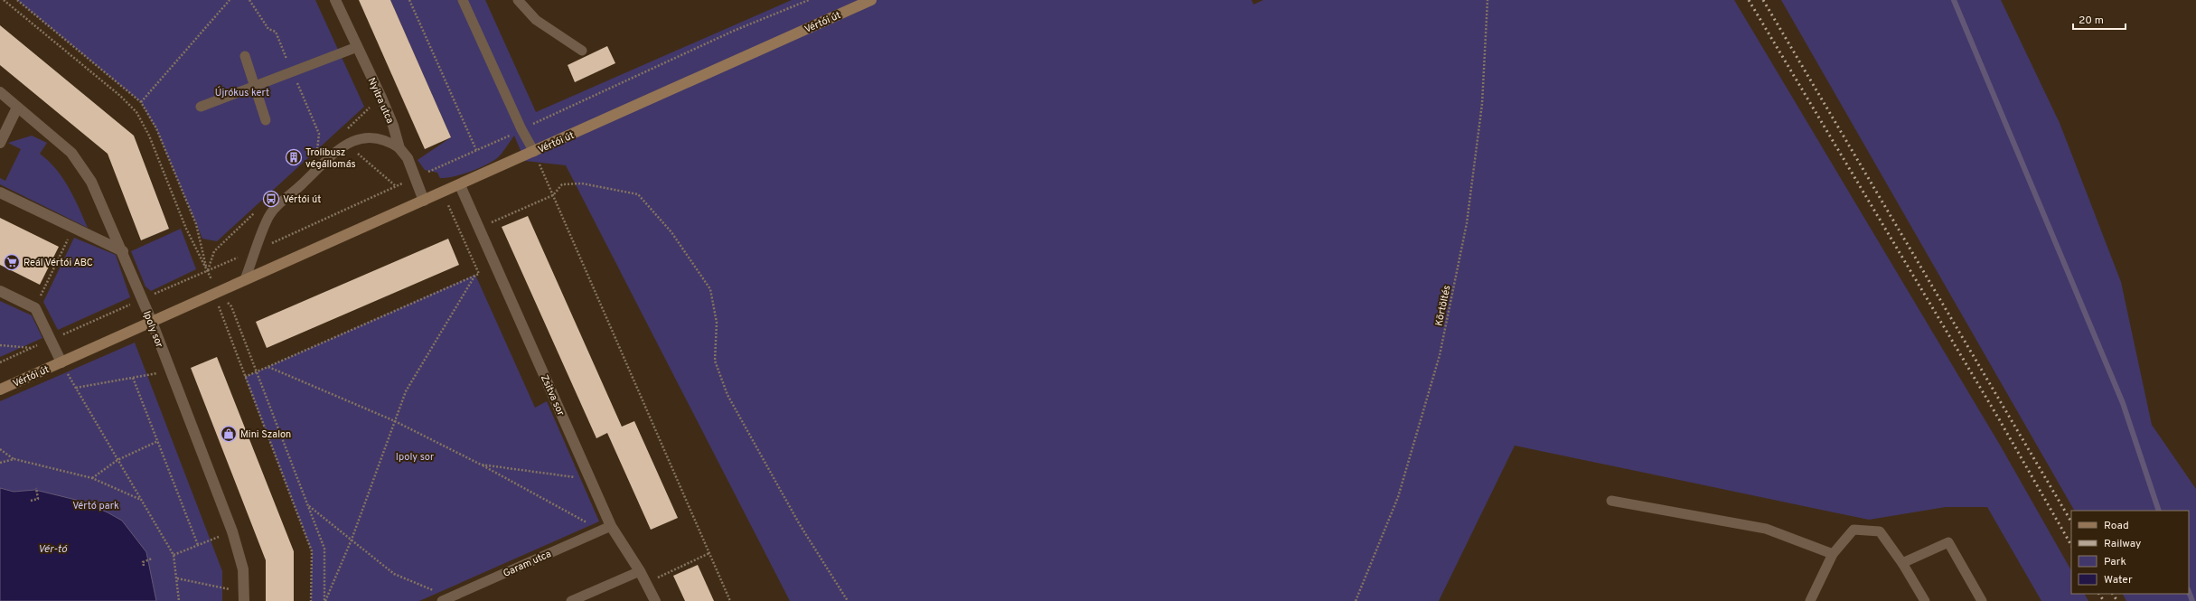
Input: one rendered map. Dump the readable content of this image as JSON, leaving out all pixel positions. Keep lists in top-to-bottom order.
{
  "streets": {
    "street": [
      "Vértói út",
      "Nyitra utca",
      "Ipoly sor",
      "Zsitva sor"
    ],
    "lane": ["Garam utca"],
    "path": ["Körtöltés"]
  },
  "crossings": [
    ["Vértói út", "Nyitra utca"],
    ["Vértói út", "Ipoly sor"],
    ["Vértói út", "Zsitva sor"],
    ["Zsitva sor", "Garam utca"]
  ],
  "water": ["Vér-tó"],
  "parks": ["Újrókus kert", "Ipoly sor", "Vértó park"],
  "places": {
    "building": ["Trolibusz végállomás"],
    "bus stop": ["Vértói út"],
    "supermarket": ["Reál Vértói ABC"],
    "shop": ["Mini Szalon"]
  },
  "legend": [
    "Road",
    "Railway",
    "Park",
    "Water"
  ],
  "scale_bar": "20 m"
}
